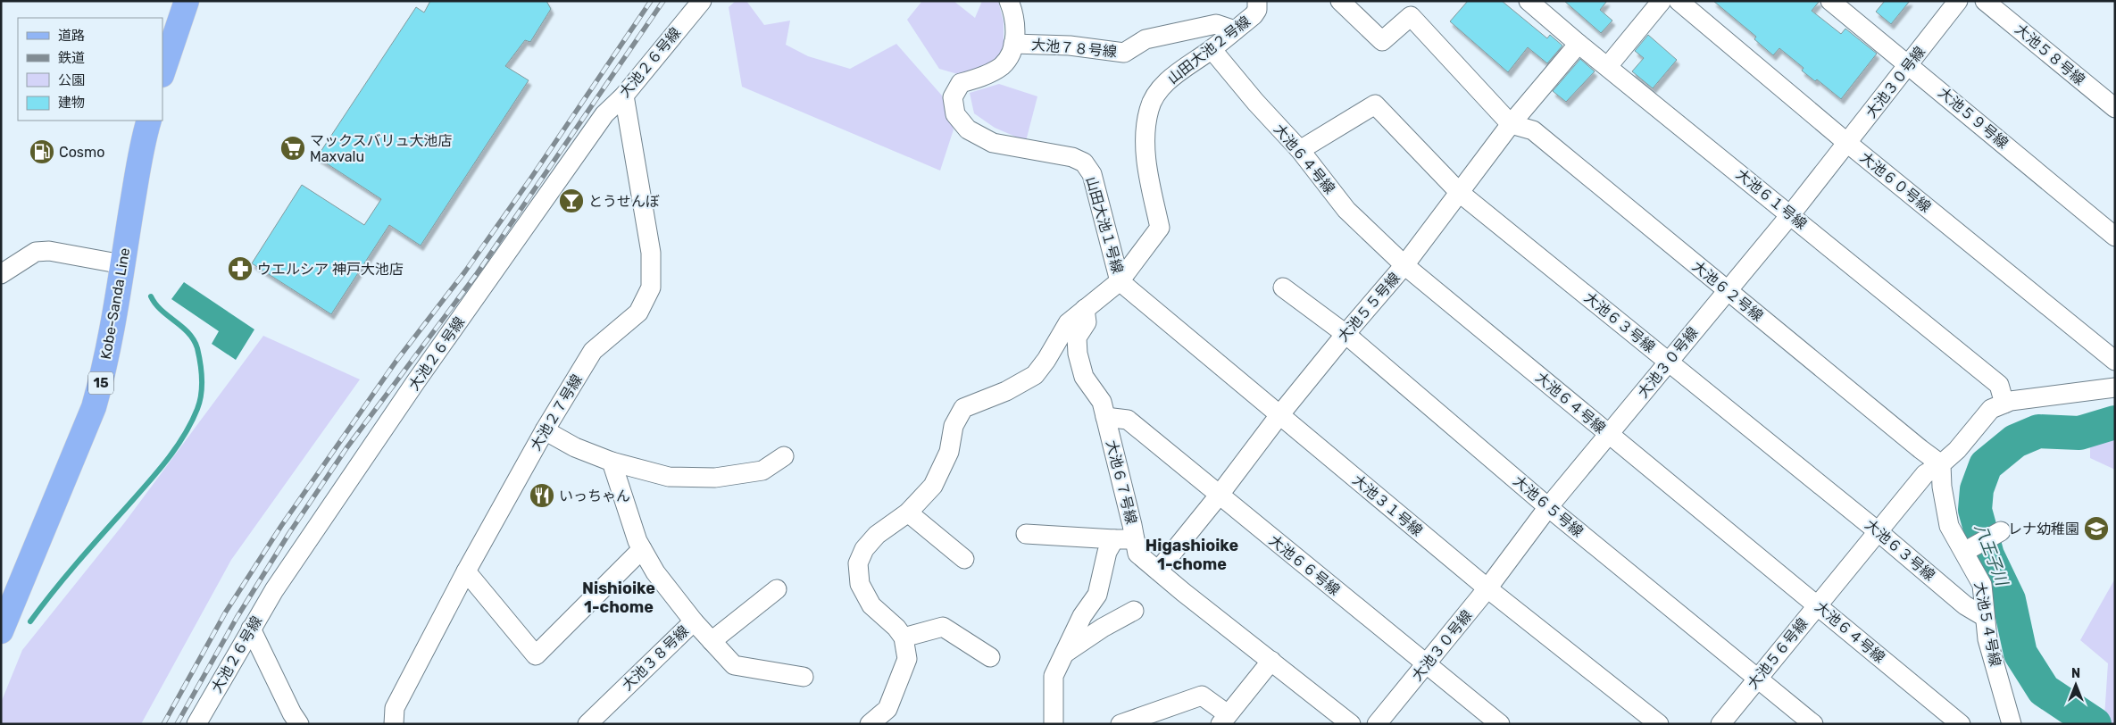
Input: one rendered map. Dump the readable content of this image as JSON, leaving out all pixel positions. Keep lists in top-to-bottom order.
{
  "streets": {
    "main road": ["Kobe-Sanda Line", "15"],
    "street": [
      "大池７８号線",
      "山田大池２号線",
      "大池５８号線",
      "大池２６号線",
      "大池３０号線",
      "大池５９号線",
      "大池６４号線",
      "大池６０号線",
      "大池６１号線",
      "山田大池１号線",
      "大池６２号線",
      "大池５５号線",
      "大池６３号線",
      "大池２７号線",
      "大池６７号線",
      "大池３１号線",
      "大池６５号線",
      "大池６６号線",
      "大池５４号線",
      "大池５６号線",
      "大池３８号線"
    ]
  },
  "crossings": [
    ["大池７８号線", "山田大池２号線"],
    ["大池７８号線", "山田大池１号線"],
    ["山田大池２号線", "大池６４号線"],
    ["山田大池２号線", "山田大池１号線"],
    ["山田大池２号線", "大池３１号線"],
    ["大池２６号線", "大池２７号線"],
    ["大池３０号線", "大池５９号線"],
    ["大池３０号線", "大池６４号線"],
    ["大池３０号線", "大池６０号線"],
    ["大池３０号線", "大池６１号線"],
    ["大池３０号線", "大池６２号線"],
    ["大池３０号線", "大池６３号線"],
    ["大池３０号線", "大池３１号線"],
    ["大池３０号線", "大池６５号線"],
    ["大池３０号線", "大池６６号線"],
    ["大池６４号線", "大池５５号線"],
    ["大池６４号線", "大池６３号線"],
    ["大池６４号線", "大池５６号線"],
    ["大池６１号線", "大池５５号線"],
    ["山田大池１号線", "大池６７号線"],
    ["山田大池１号線", "大池３１号線"],
    ["大池６２号線", "大池５５号線"],
    ["大池６２号線", "大池５４号線"],
    ["大池６２号線", "大池５６号線"],
    ["大池５５号線", "大池６３号線"],
    ["大池５５号線", "大池６７号線"],
    ["大池５５号線", "大池３１号線"],
    ["大池５５号線", "大池６５号線"],
    ["大池５５号線", "大池６６号線"],
    ["大池６３号線", "大池５４号線"],
    ["大池６３号線", "大池５６号線"],
    ["大池６７号線", "大池６６号線"],
    ["大池６５号線", "大池５６号線"],
    ["大池５４号線", "大池５６号線"]
  ],
  "districts": ["Higashioike 1-chome", "Nishioike 1-chome"],
  "water": ["八王子川"],
  "places": {
    "supermarket": ["マックスバリュ大池店 Maxvalu"],
    "fuel station": ["Cosmo"],
    "bar": ["とうせんぼ"],
    "pharmacy": ["ウエルシア 神戸大池店"],
    "restaurant": ["いっちゃん"],
    "school or university": ["レナ幼稚園"]
  },
  "legend": [
    "道路",
    "鉄道",
    "公園",
    "建物"
  ],
  "north": "top"
}
